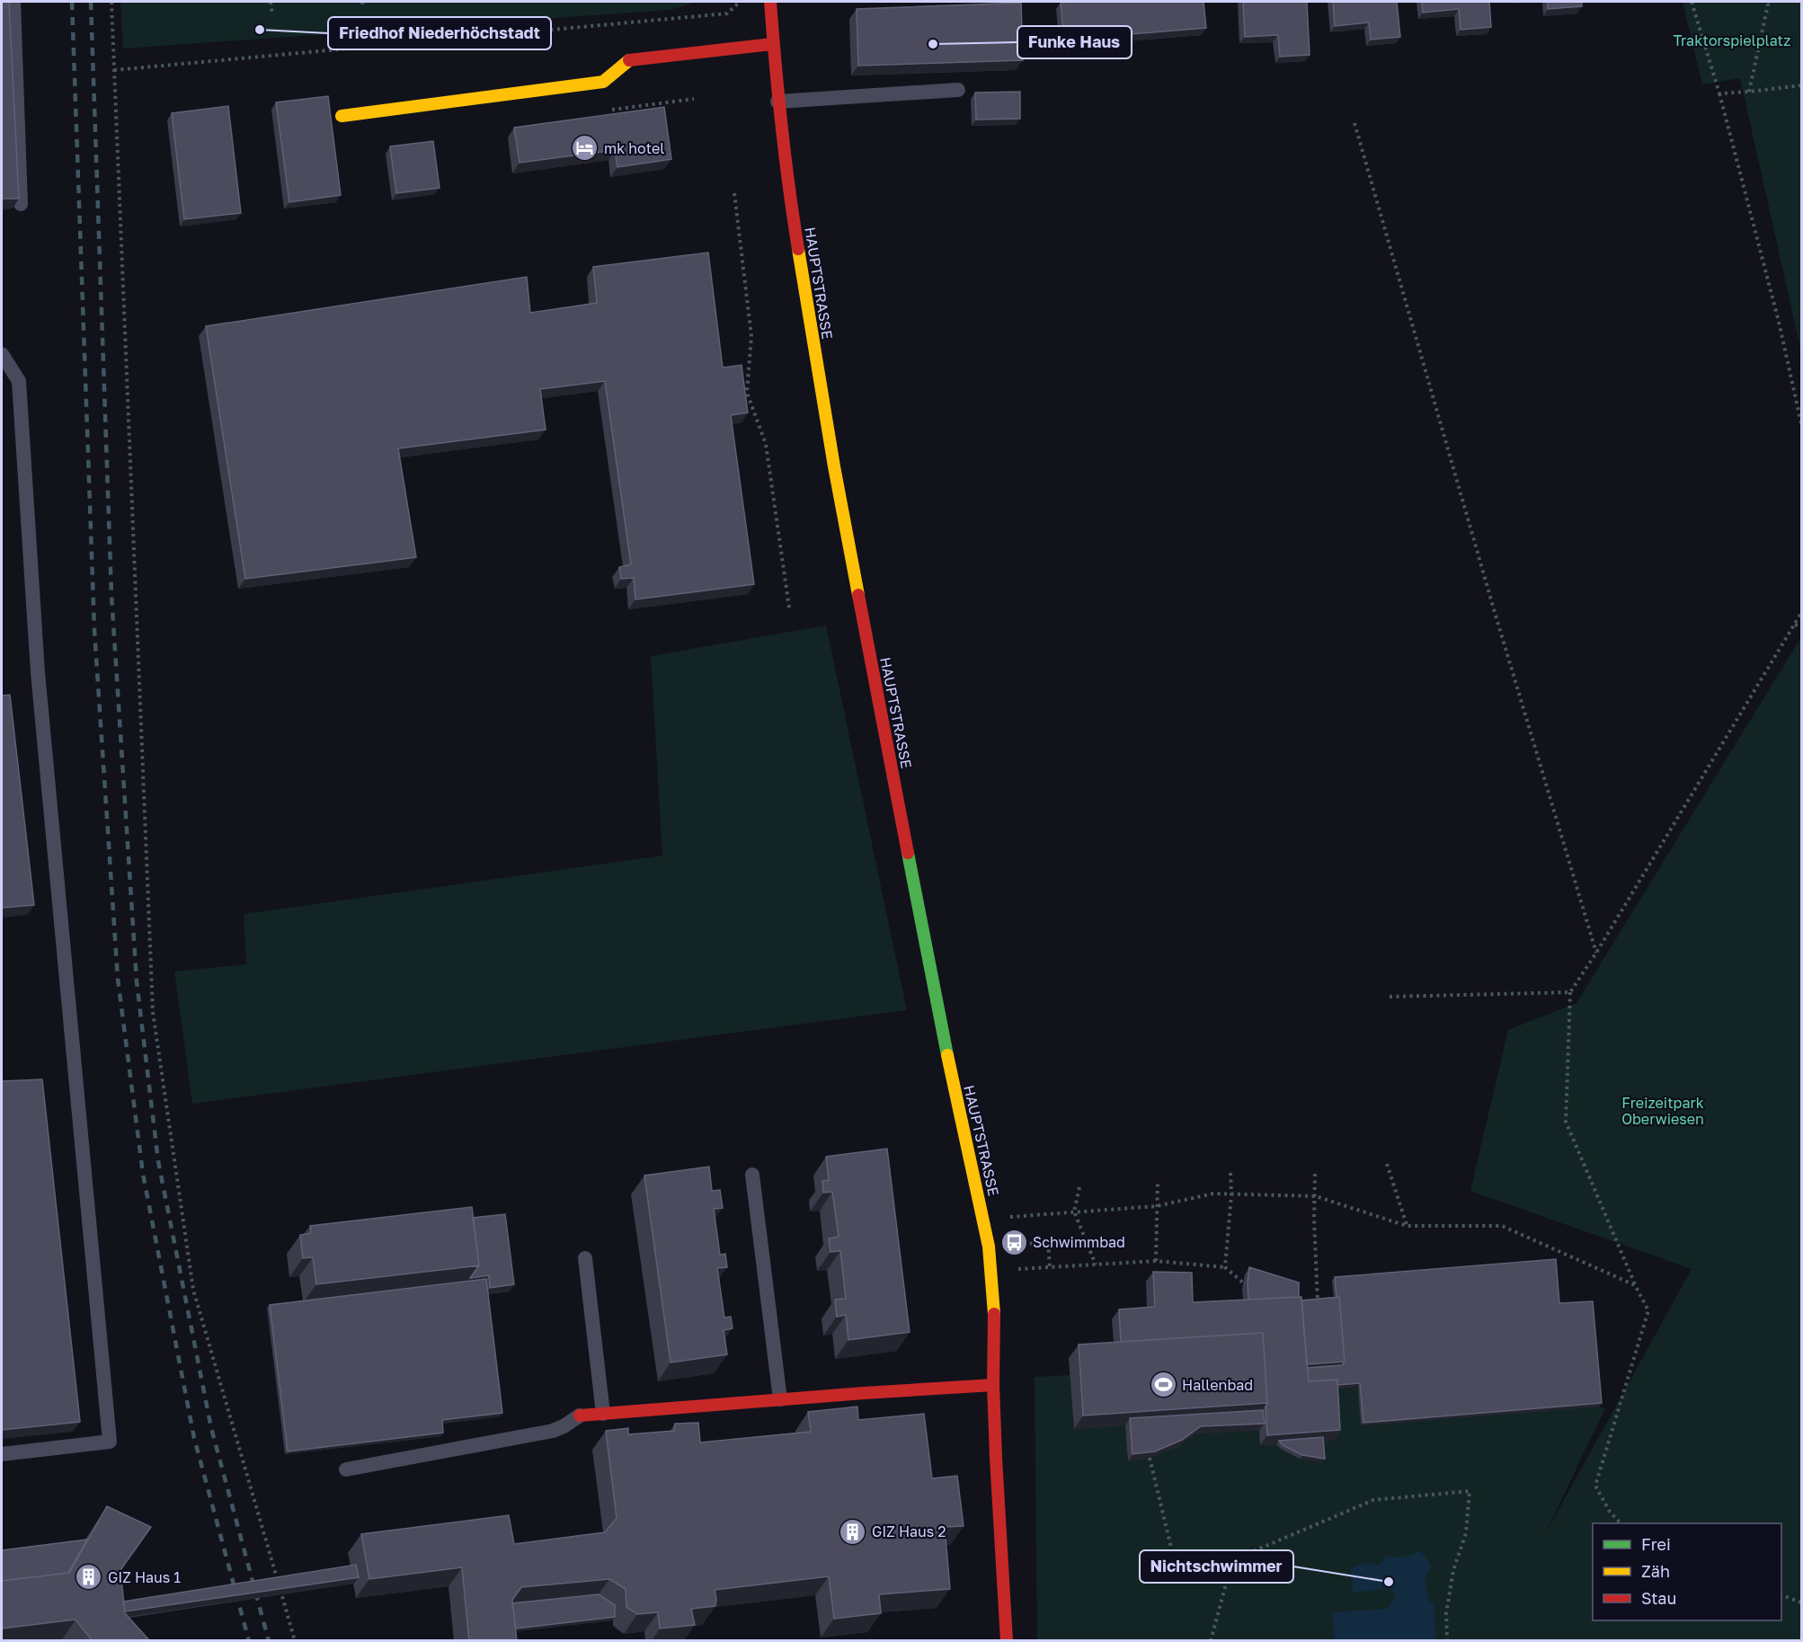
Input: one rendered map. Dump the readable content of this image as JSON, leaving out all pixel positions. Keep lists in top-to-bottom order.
{
  "streets": {
    "street": ["HAUPTSTRASSE"]
  },
  "parks": ["Traktorspielplatz", "Freizeitpark Oberwiesen"],
  "places": {
    "other": ["Friedhof Niederhöchstadt", "Funke Haus", "Nichtschwimmer"],
    "hotel": ["mk hotel"],
    "bus stop": ["Schwimmbad"],
    "sports": ["Hallenbad"],
    "building": ["GIZ Haus 2", "GIZ Haus 1"]
  },
  "legend": ["Frei", "Zäh", "Stau"]
}
